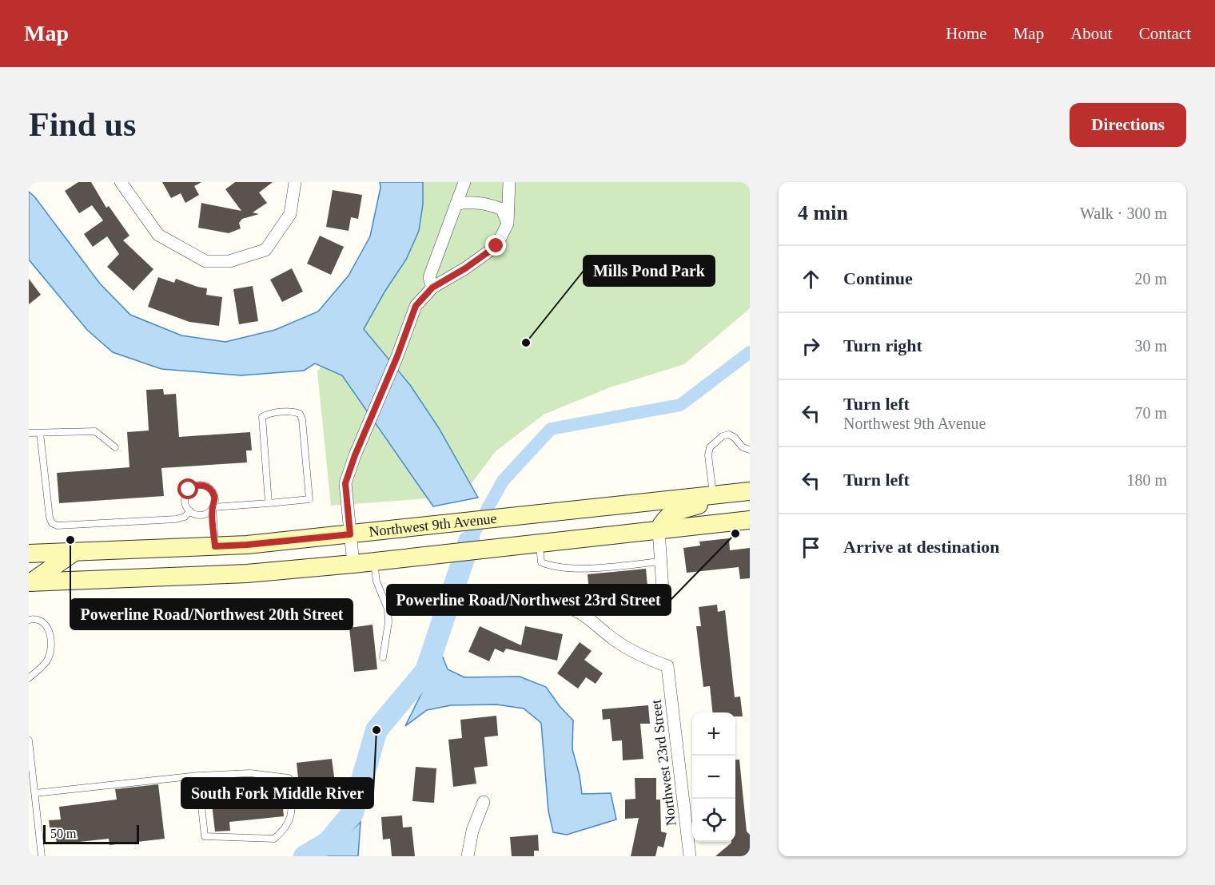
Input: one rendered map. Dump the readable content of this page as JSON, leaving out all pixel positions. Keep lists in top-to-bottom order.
{
  "streets": {
    "main road": ["Northwest 9th Avenue"],
    "street": ["Northwest 23rd Street"]
  },
  "places": [
    "Mills Pond Park",
    "Powerline Road/Northwest 23rd Street",
    "Powerline Road/Northwest 20th Street",
    "South Fork Middle River"
  ],
  "scale_bar": "50 m",
  "page": {
    "header": "Map",
    "nav": [
      "Home",
      "Map",
      "About",
      "Contact"
    ],
    "buttons": "Directions",
    "title": "Find us",
    "heading": ["4 min", "Walk · 300 m"],
    "list": [
      ["Continue", "20 m"],
      ["Turn right", "30 m"],
      ["Turn left", "Northwest 9th Avenue", "70 m"],
      ["Turn left", "180 m"],
      "Arrive at destination"
    ],
    "map_buttons": ["+", "−"],
    "scale": "50 m"
  }
}
